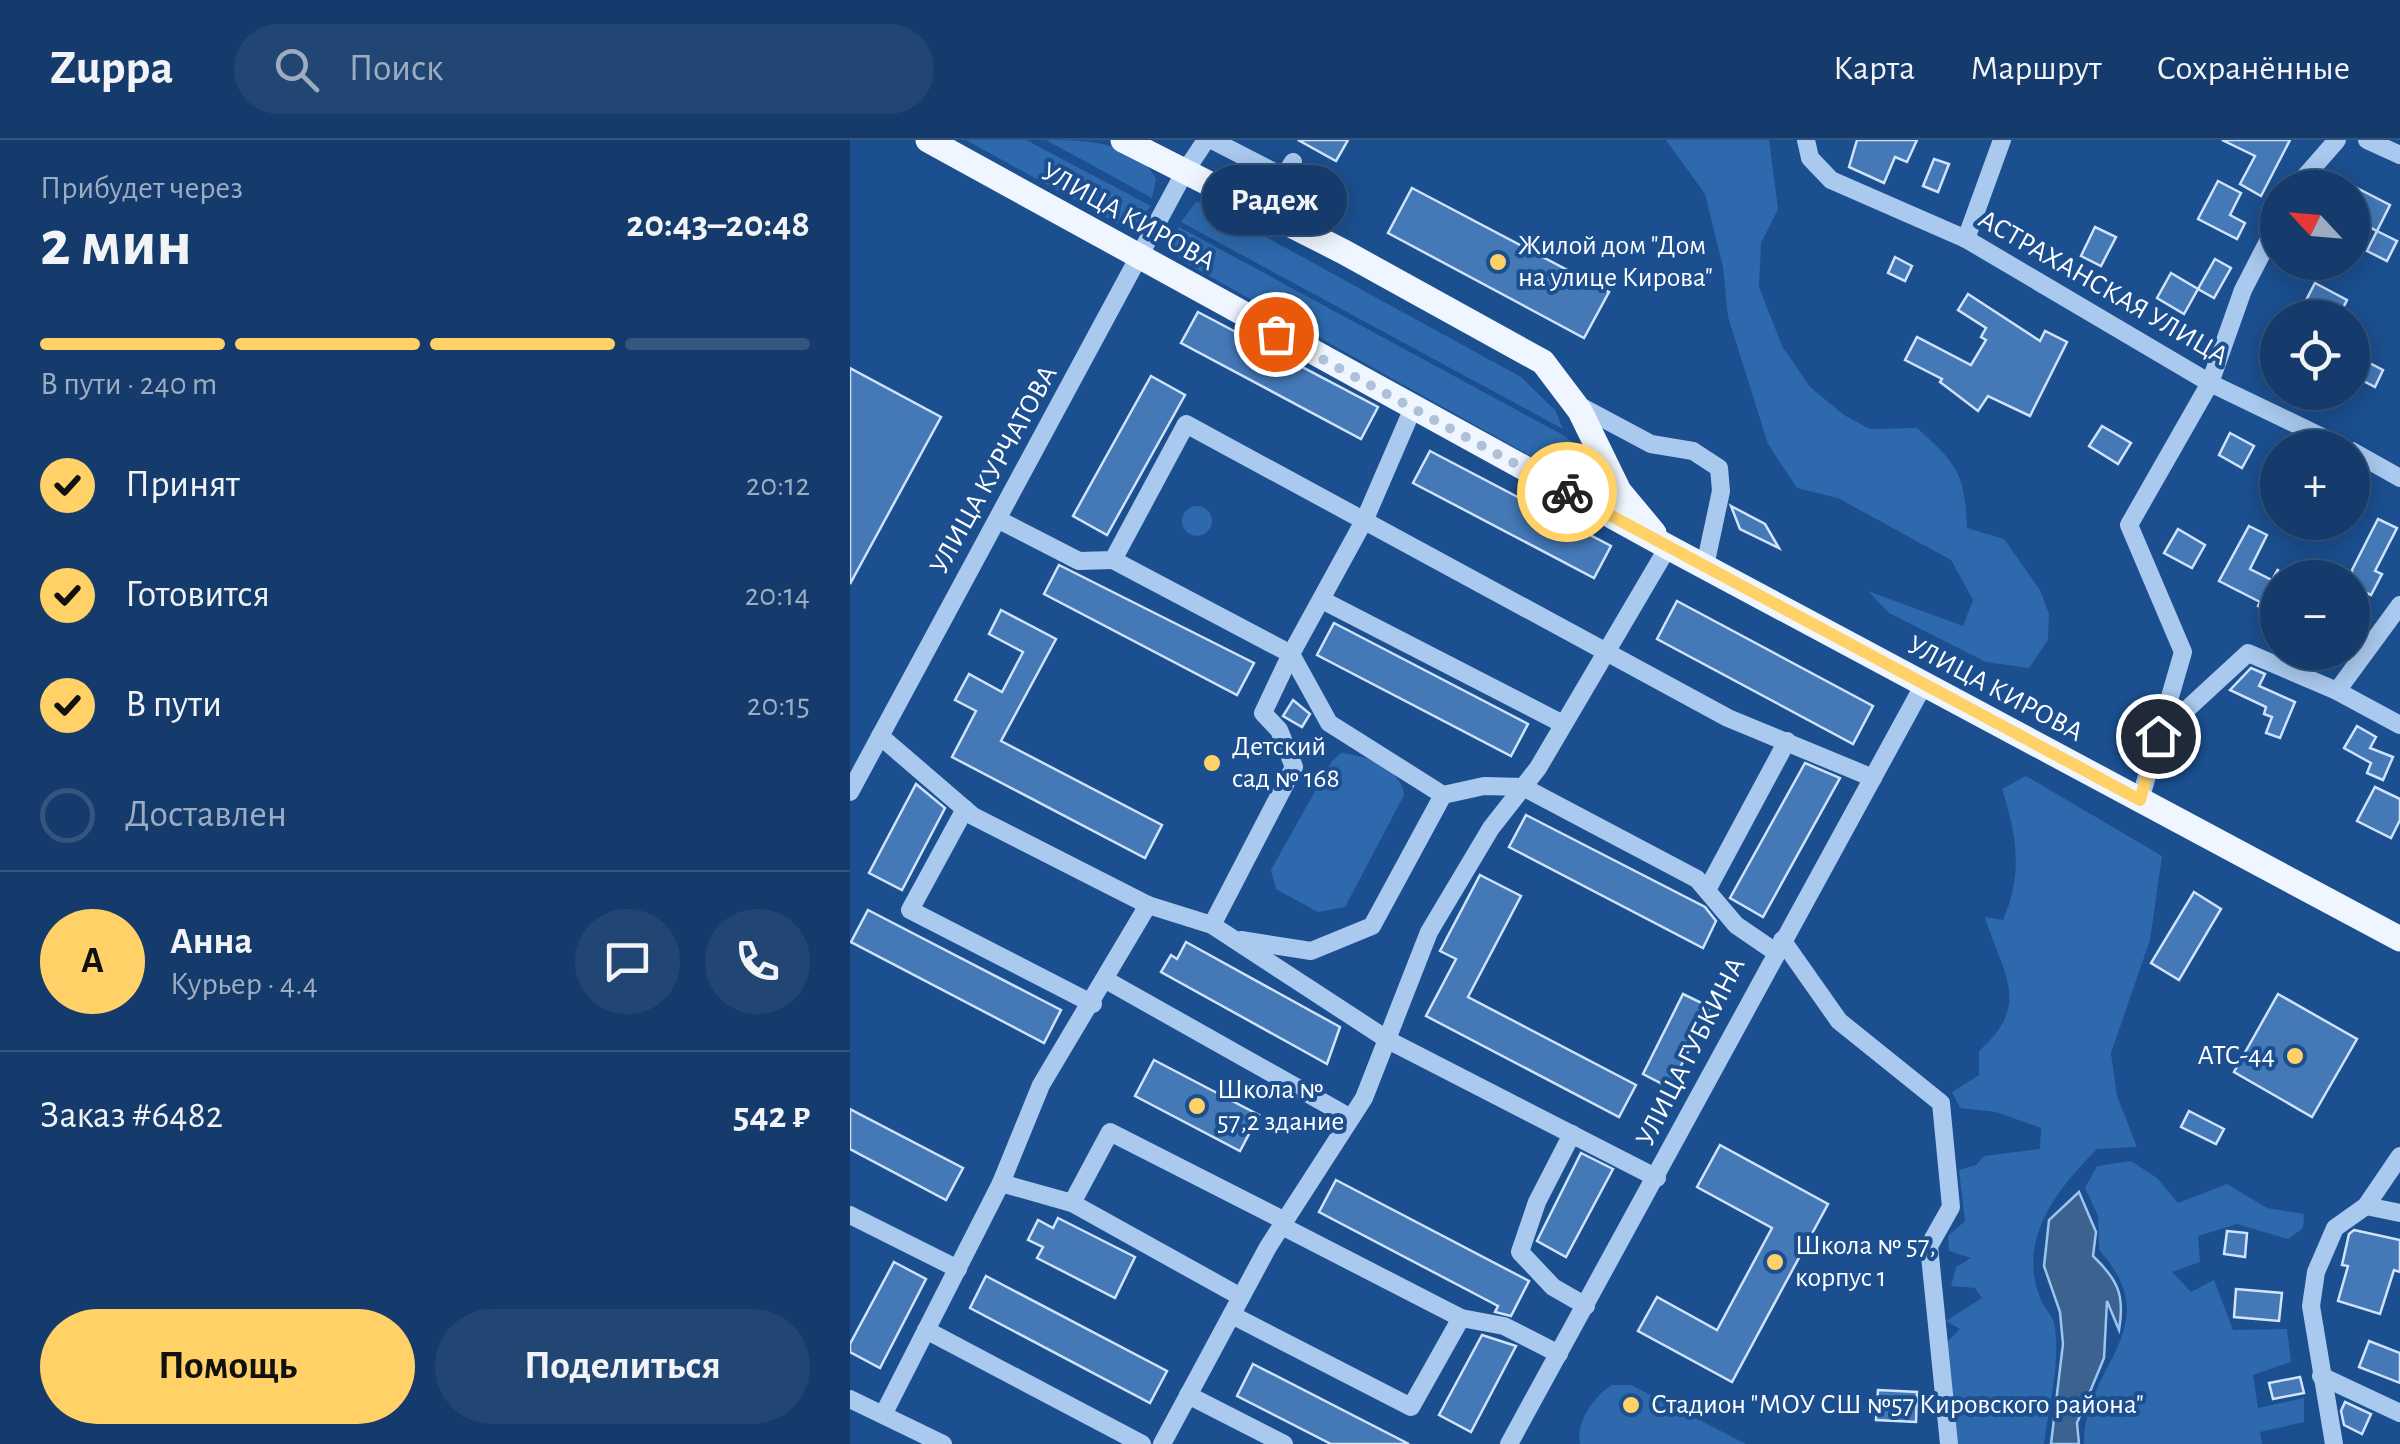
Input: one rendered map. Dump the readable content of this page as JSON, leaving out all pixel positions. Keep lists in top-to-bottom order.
{
  "streets": {
    "main road": ["УЛИЦА КИРОВА"],
    "street": ["АСТРАХАНСКАЯ УЛИЦА", "УЛИЦА КУРЧАТОВА", "УЛИЦА ГУБКИНА"]
  },
  "crossings": [
    ["УЛИЦА КИРОВА", "УЛИЦА КУРЧАТОВА"],
    ["УЛИЦА КИРОВА", "УЛИЦА ГУБКИНА"]
  ],
  "places": [
    "Жилой дом \"Дом на улице Кирова\"",
    "Радеж",
    "Детский сад № 168",
    "АТС-44",
    "Школа № 57,2 здание",
    "Школа № 57, корпус 1",
    "Стадион \"МОУ СШ №57 Кировского района\""
  ],
  "north": "top left",
  "page": {
    "header": "Zuppa",
    "search": "Поиск",
    "nav": ["Карта", "Маршрут", "Сохранённые"],
    "heading": ["2 мин", "Прибудет через", "20:43–20:48"],
    "panel": [
      "Анна",
      "Курьер · 4.4",
      "Заказ #6482",
      "542 ₽"
    ],
    "bubble": "Радеж",
    "map_buttons": ["+", "−"],
    "bar": "В пути · 240 m",
    "list": [
      ["Принят", "20:12"],
      ["Готовится", "20:14"],
      ["В пути", "20:15"],
      "Доставлен"
    ],
    "round": "А",
    "buttons": ["Помощь", "Поделиться"]
  }
}
